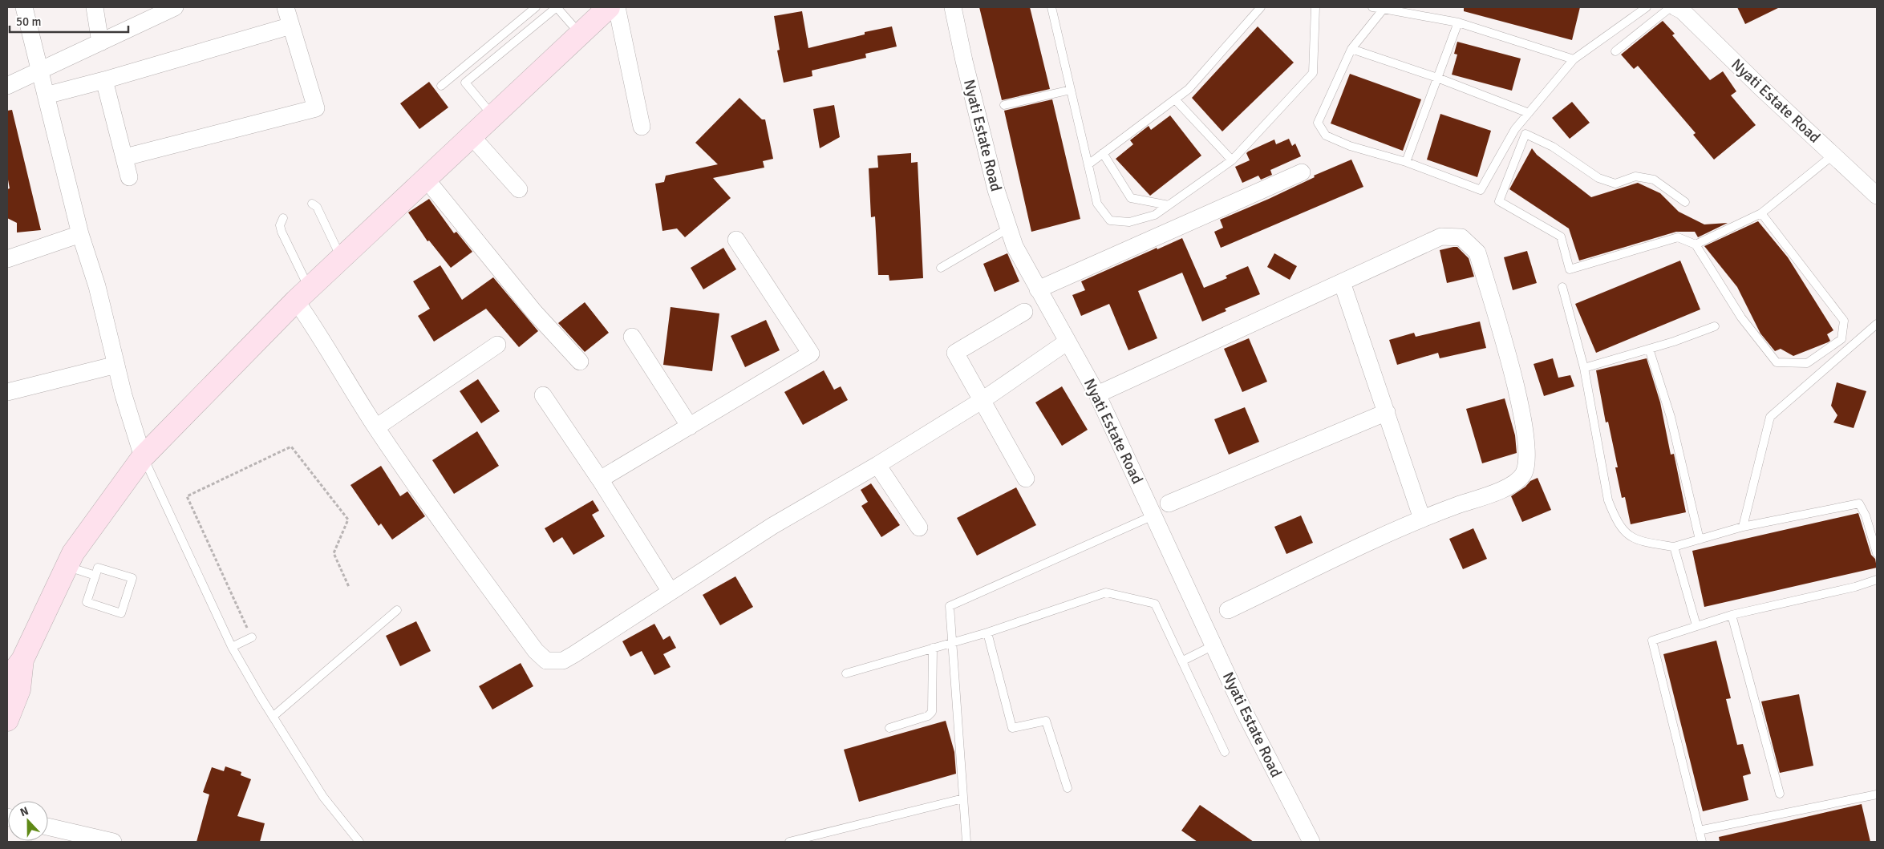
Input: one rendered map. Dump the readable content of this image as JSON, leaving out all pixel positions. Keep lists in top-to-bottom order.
{
  "streets": {
    "street": ["Nyati Estate Road"]
  },
  "scale_bar": "50 m",
  "north": "top"
}
